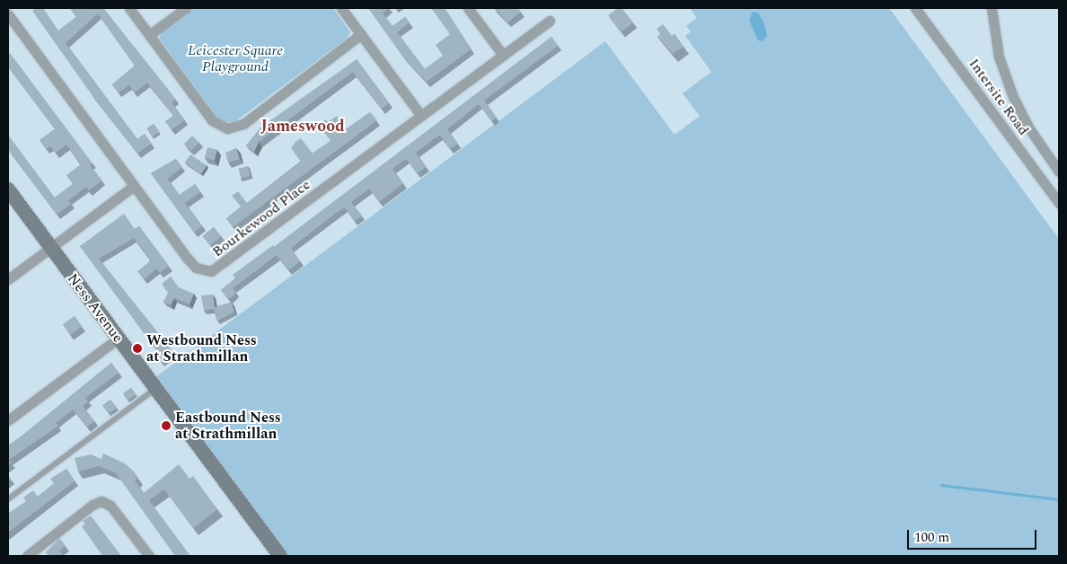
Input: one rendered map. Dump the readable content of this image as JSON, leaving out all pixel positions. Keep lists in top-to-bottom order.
{
  "streets": {
    "main road": ["Ness Avenue"],
    "street": ["Intersite Road", "Bourkewood Place"]
  },
  "districts": ["Jameswood"],
  "parks": ["Leicester Square Playground"],
  "places": ["Westbound Ness at Strathmillan", "Eastbound Ness at Strathmillan"],
  "scale_bar": "100 m"
}
